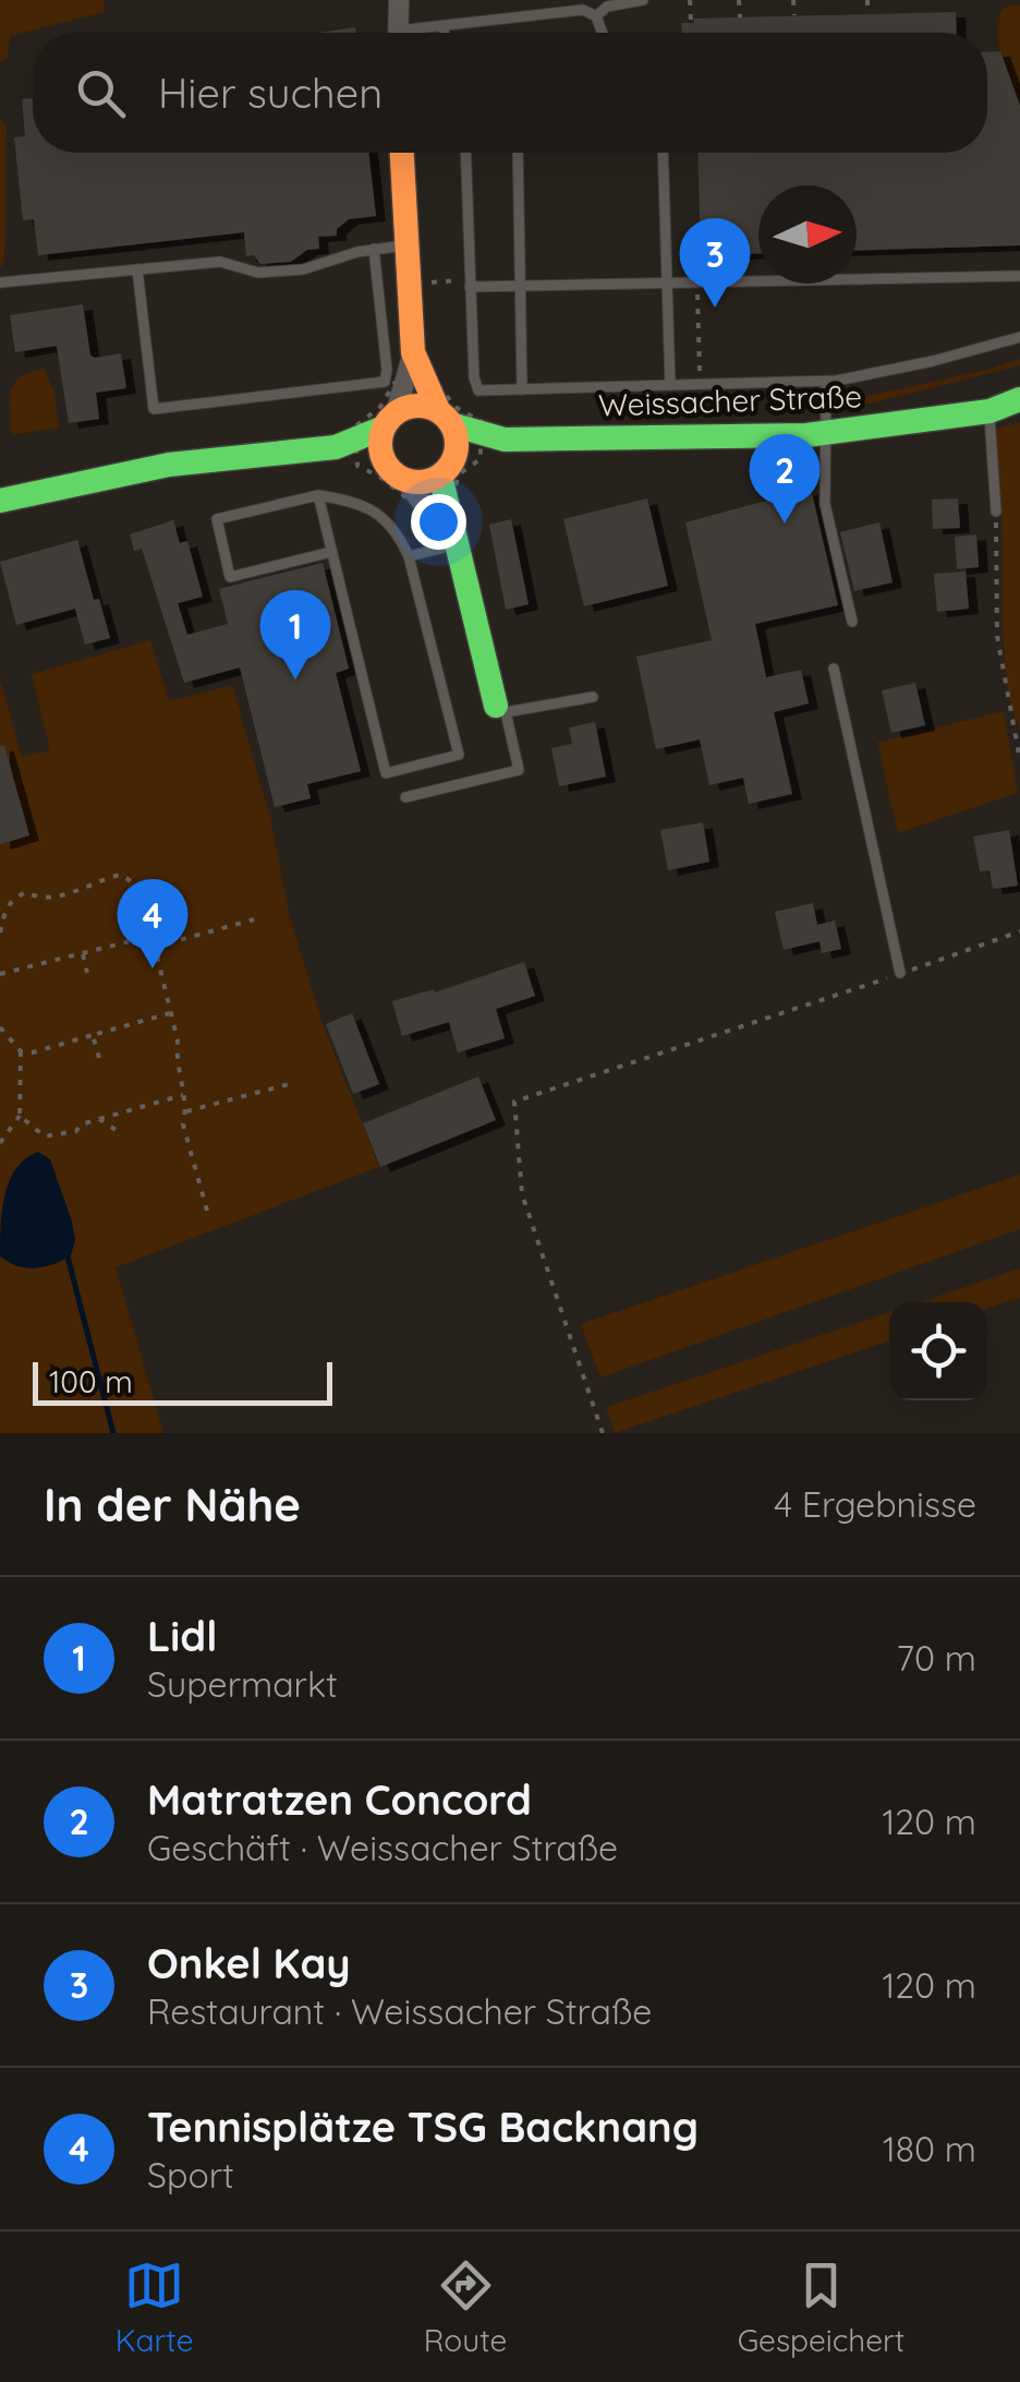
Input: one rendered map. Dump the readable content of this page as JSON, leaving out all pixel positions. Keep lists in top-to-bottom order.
{
  "streets": {
    "street": ["Weissacher Straße"]
  },
  "scale_bar": "100 m",
  "north": "right",
  "page": {
    "search": "Hier suchen",
    "pins": [
      "3",
      "2",
      "1",
      "4"
    ],
    "scale": "100 m",
    "heading": ["In der Nähe", "4 Ergebnisse"],
    "list": [
      {
        "mark": "1",
        "name": "Lidl",
        "note": "Supermarkt",
        "value": "70 m"
      },
      {
        "mark": "2",
        "name": "Matratzen Concord",
        "note": "Geschäft · Weissacher Straße",
        "value": "120 m"
      },
      {
        "mark": "3",
        "name": "Onkel Kay",
        "note": "Restaurant · Weissacher Straße",
        "value": "120 m"
      },
      {
        "mark": "4",
        "name": "Tennisplätze TSG Backnang",
        "note": "Sport",
        "value": "180 m"
      }
    ],
    "nav": ["Karte", "Route", "Gespeichert"]
  }
}
